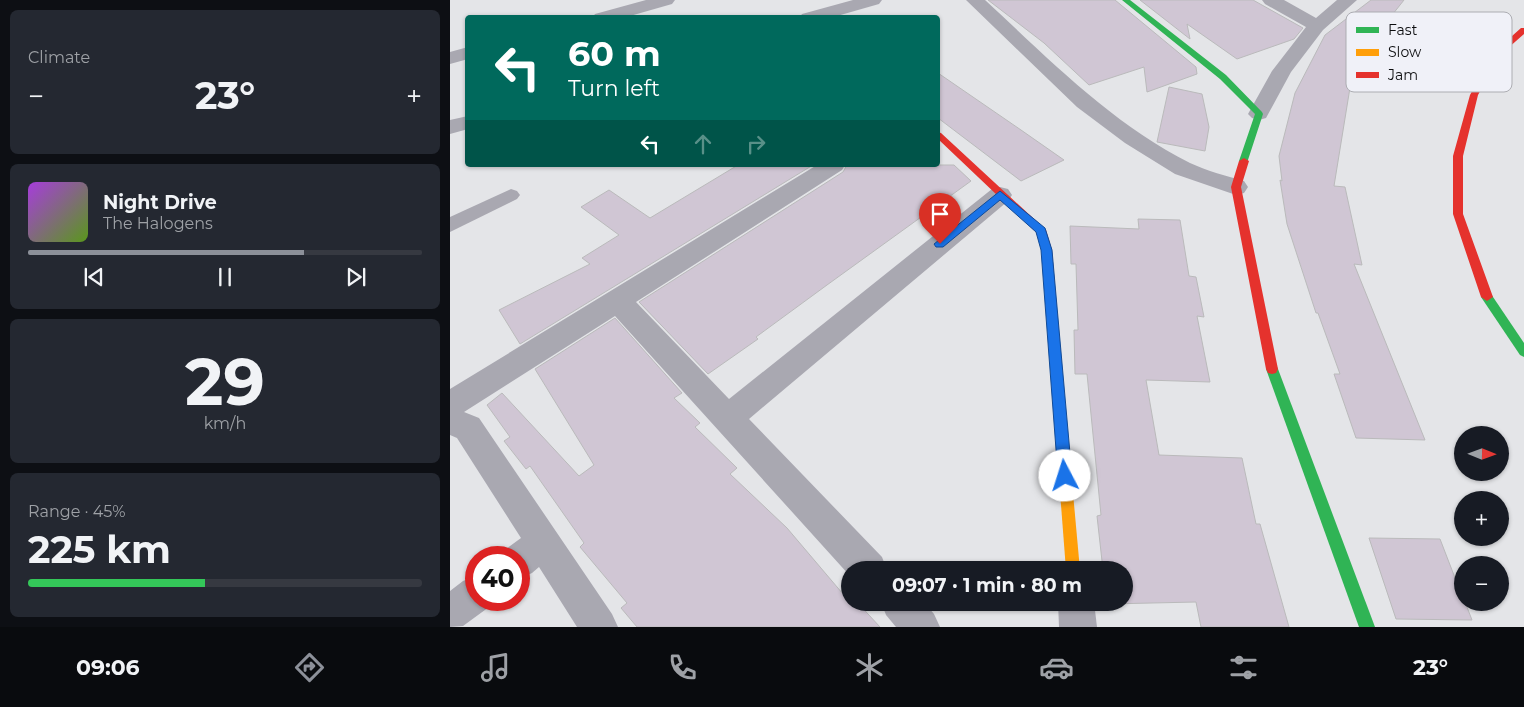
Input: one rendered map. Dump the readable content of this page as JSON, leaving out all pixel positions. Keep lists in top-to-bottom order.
{
  "legend": ["Fast", "Slow", "Jam"],
  "north": "right",
  "page": {
    "tile": [
      "Climate",
      ["29", "km/h"],
      ["Range · 45%", "225 km"]
    ],
    "turn": ["60 m", "Turn left"],
    "heat": ["−", "23°", "+"],
    "song": ["Night Drive", "The Halogens"],
    "map_buttons": ["+", "−"],
    "limit": "40",
    "trip": "09:07 · 1 min · 80 m",
    "tabs": ["09:06", "23°"]
  }
}
